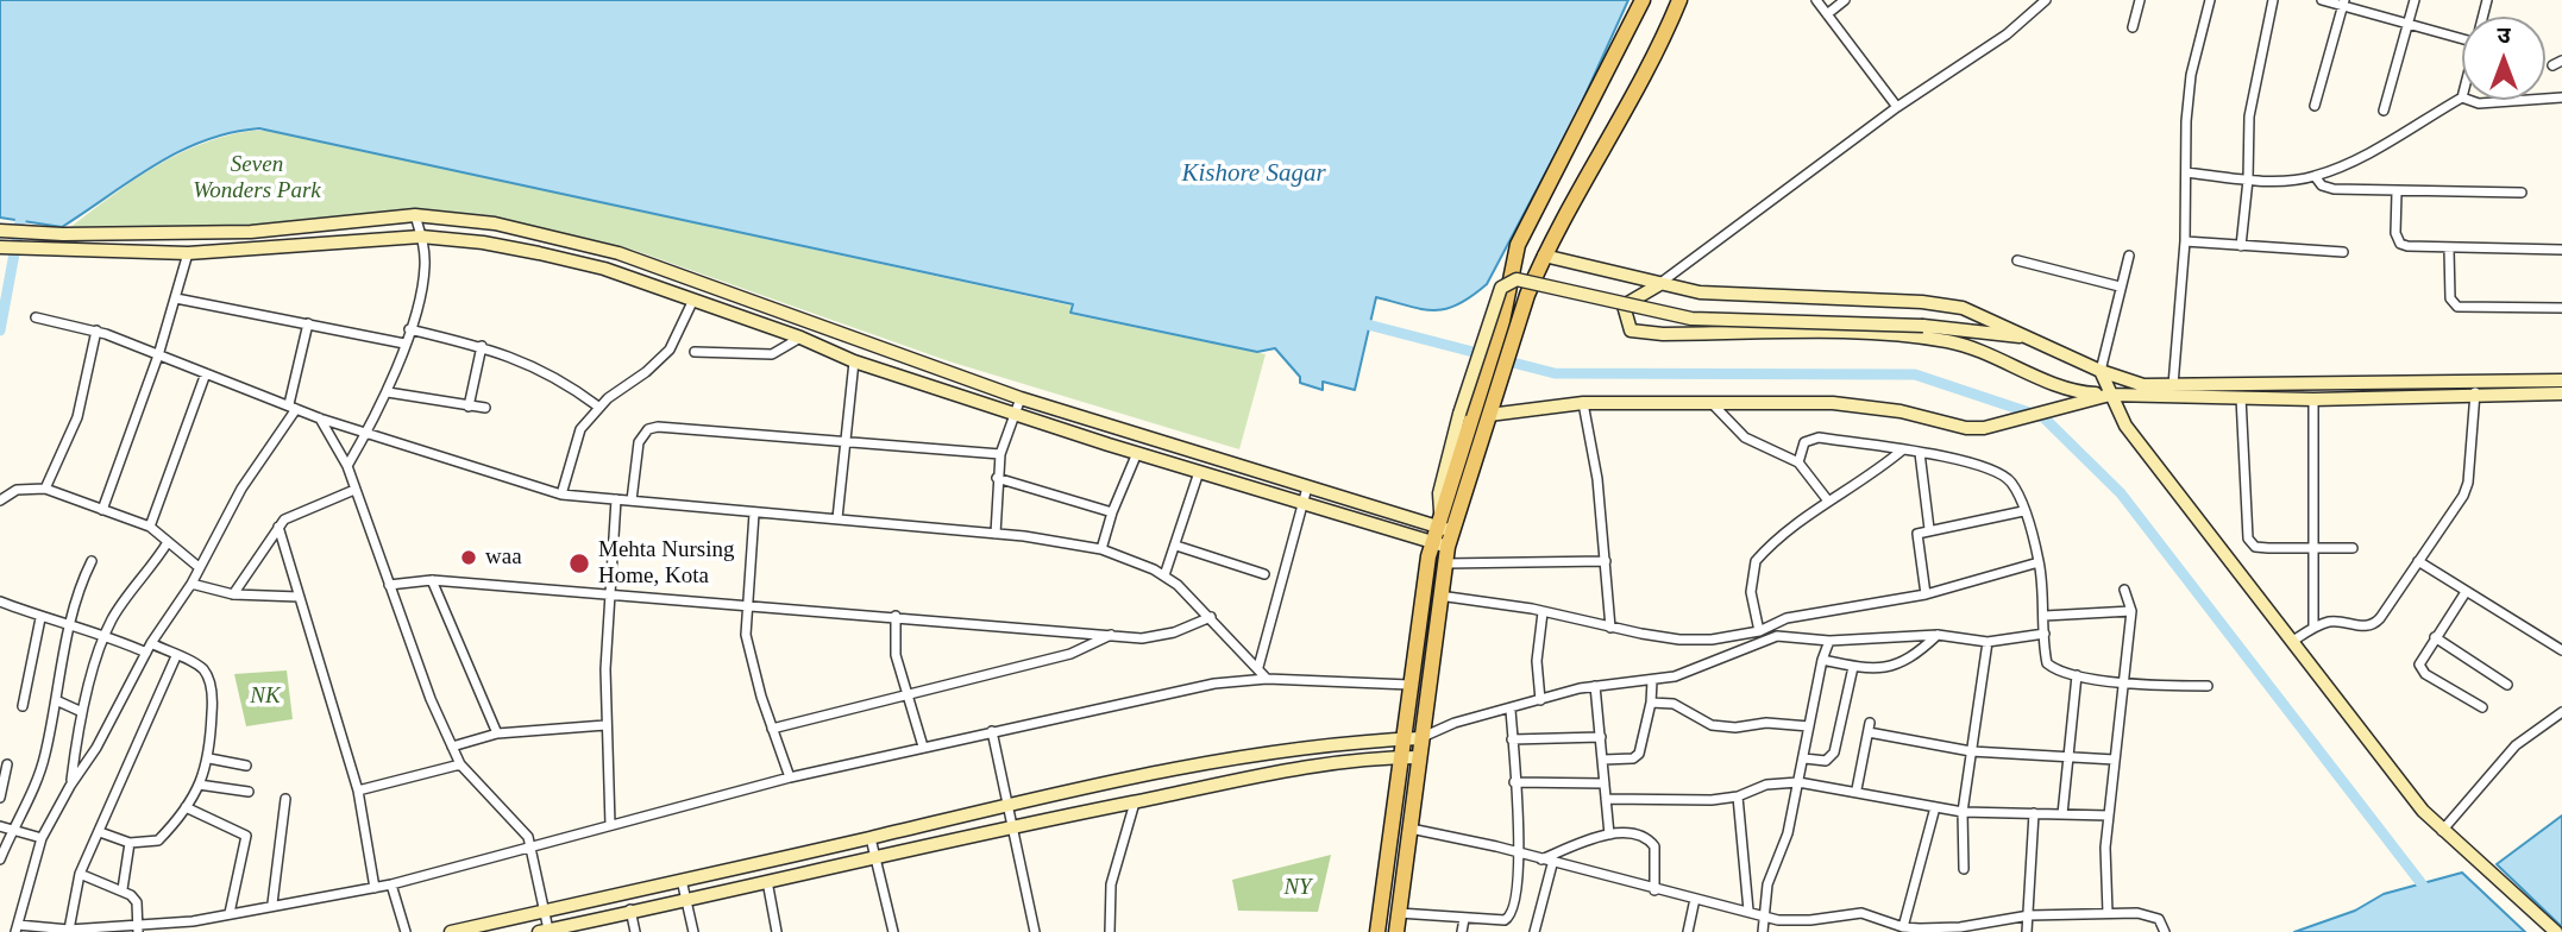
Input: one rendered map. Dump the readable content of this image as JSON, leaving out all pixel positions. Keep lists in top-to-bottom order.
{
  "water": ["Kishore Sagar"],
  "parks": ["Seven Wonders Park", "NK", "NY"],
  "places": ["waa", "Mehta Nursing Home, Kota"],
  "north": "top"
}
